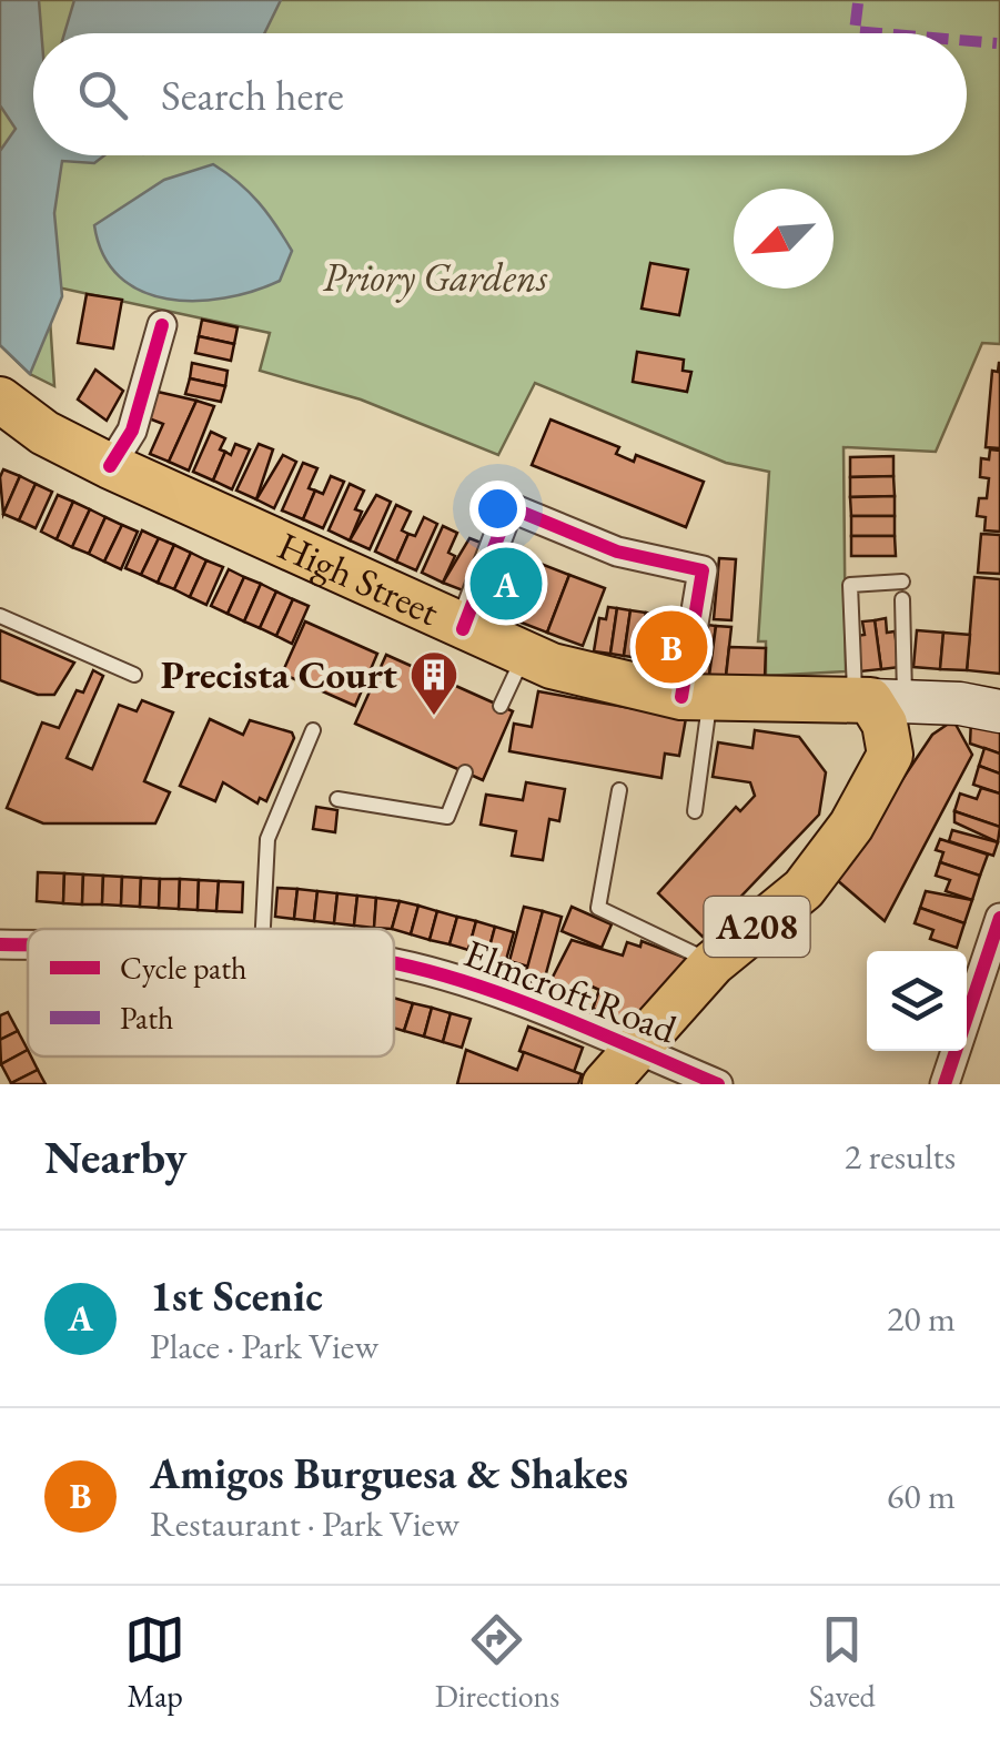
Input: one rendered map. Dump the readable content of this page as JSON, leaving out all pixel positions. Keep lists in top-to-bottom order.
{
  "streets": {
    "main road": ["High Street", "A208"],
    "street": ["Elmcroft Road"]
  },
  "crossings": [
    ["A208", "Elmcroft Road"]
  ],
  "parks": ["Priory Gardens"],
  "places": {
    "building": ["Precista Court"]
  },
  "legend": ["Cycle path", "Path"],
  "north": "bottom left",
  "page": {
    "search": "Search here",
    "pins": ["A", "B"],
    "heading": ["Nearby", "2 results"],
    "list": [
      {
        "mark": "A",
        "name": "1st Scenic",
        "note": "Place · Park View",
        "value": "20 m"
      },
      {
        "mark": "B",
        "name": "Amigos Burguesa & Shakes",
        "note": "Restaurant · Park View",
        "value": "60 m"
      }
    ],
    "nav": ["Map", "Directions", "Saved"]
  }
}
